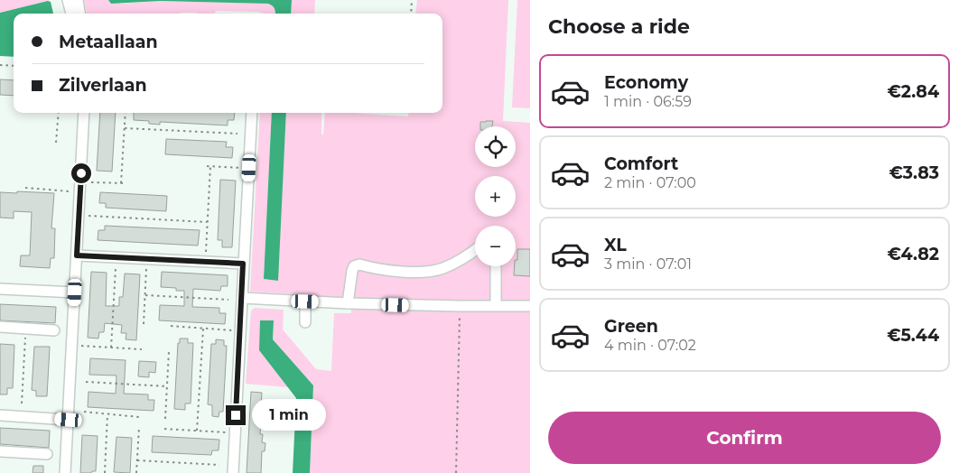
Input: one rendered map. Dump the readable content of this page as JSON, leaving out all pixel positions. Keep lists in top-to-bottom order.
{
  "page": {
    "heading": "Choose a ride",
    "banner": ["Metaallaan", "Zilverlaan"],
    "list": [
      {
        "name": "Economy",
        "note": "1 min · 06:59",
        "value": "€2.84"
      },
      {
        "name": "Comfort",
        "note": "2 min · 07:00",
        "value": "€3.83"
      },
      {
        "name": "XL",
        "note": "3 min · 07:01",
        "value": "€4.82"
      },
      {
        "name": "Green",
        "note": "4 min · 07:02",
        "value": "€5.44"
      }
    ],
    "map_buttons": ["+", "−"],
    "bubble": "1 min",
    "buttons": "Confirm"
  }
}
